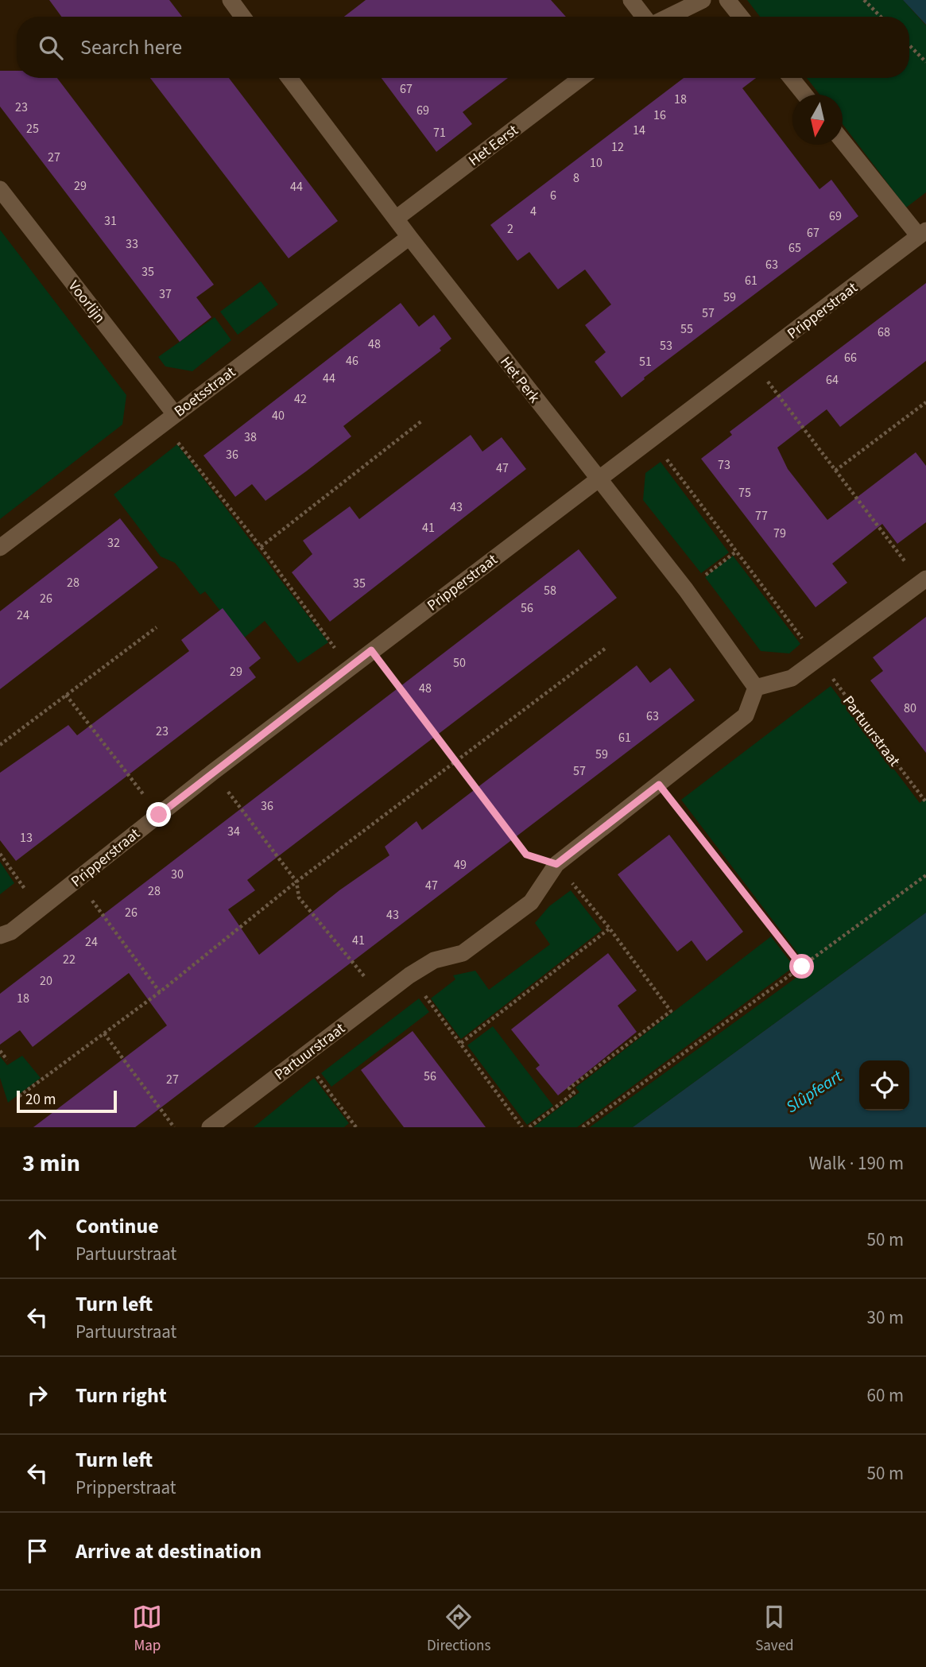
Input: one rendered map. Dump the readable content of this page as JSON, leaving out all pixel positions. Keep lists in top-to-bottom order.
{
  "streets": {
    "street": [
      "Het Eerst",
      "Voorlijn",
      "Pripperstraat",
      "Het Perk",
      "Boetsstraat",
      "Partuurstraat"
    ]
  },
  "crossings": [
    ["Het Eerst", "Het Perk"],
    ["Voorlijn", "Boetsstraat"],
    ["Pripperstraat", "Het Perk"],
    ["Het Perk", "Boetsstraat"],
    ["Het Perk", "Partuurstraat"]
  ],
  "water": ["Slûpfeart"],
  "house_numbers": [
    "67",
    "18",
    "23",
    "69",
    "16",
    "25",
    "14",
    "71",
    "12",
    "27",
    "10",
    "8",
    "29",
    "44",
    "6",
    "4",
    "69",
    "31",
    "2",
    "67",
    "33",
    "65",
    "63",
    "35",
    "61",
    "37",
    "59",
    "57",
    "55",
    "68",
    "48",
    "53",
    "66",
    "46",
    "51",
    "44",
    "64",
    "42",
    "40",
    "38",
    "36",
    "73",
    "47",
    "75",
    "43",
    "77",
    "41",
    "79",
    "32",
    "28",
    "35",
    "58",
    "26",
    "56",
    "24",
    "50",
    "29",
    "48",
    "80",
    "63",
    "23",
    "61",
    "59",
    "57",
    "36",
    "34",
    "13",
    "49",
    "30",
    "47",
    "28",
    "26",
    "43",
    "41",
    "24",
    "22",
    "20",
    "18",
    "56",
    "27"
  ],
  "scale_bar": "20 m",
  "north": "bottom",
  "page": {
    "search": "Search here",
    "scale": "20 m",
    "heading": ["3 min", "Walk · 190 m"],
    "list": [
      ["Continue", "Partuurstraat", "50 m"],
      ["Turn left", "Partuurstraat", "30 m"],
      ["Turn right", "60 m"],
      ["Turn left", "Pripperstraat", "50 m"],
      "Arrive at destination"
    ],
    "nav": ["Map", "Directions", "Saved"]
  }
}
